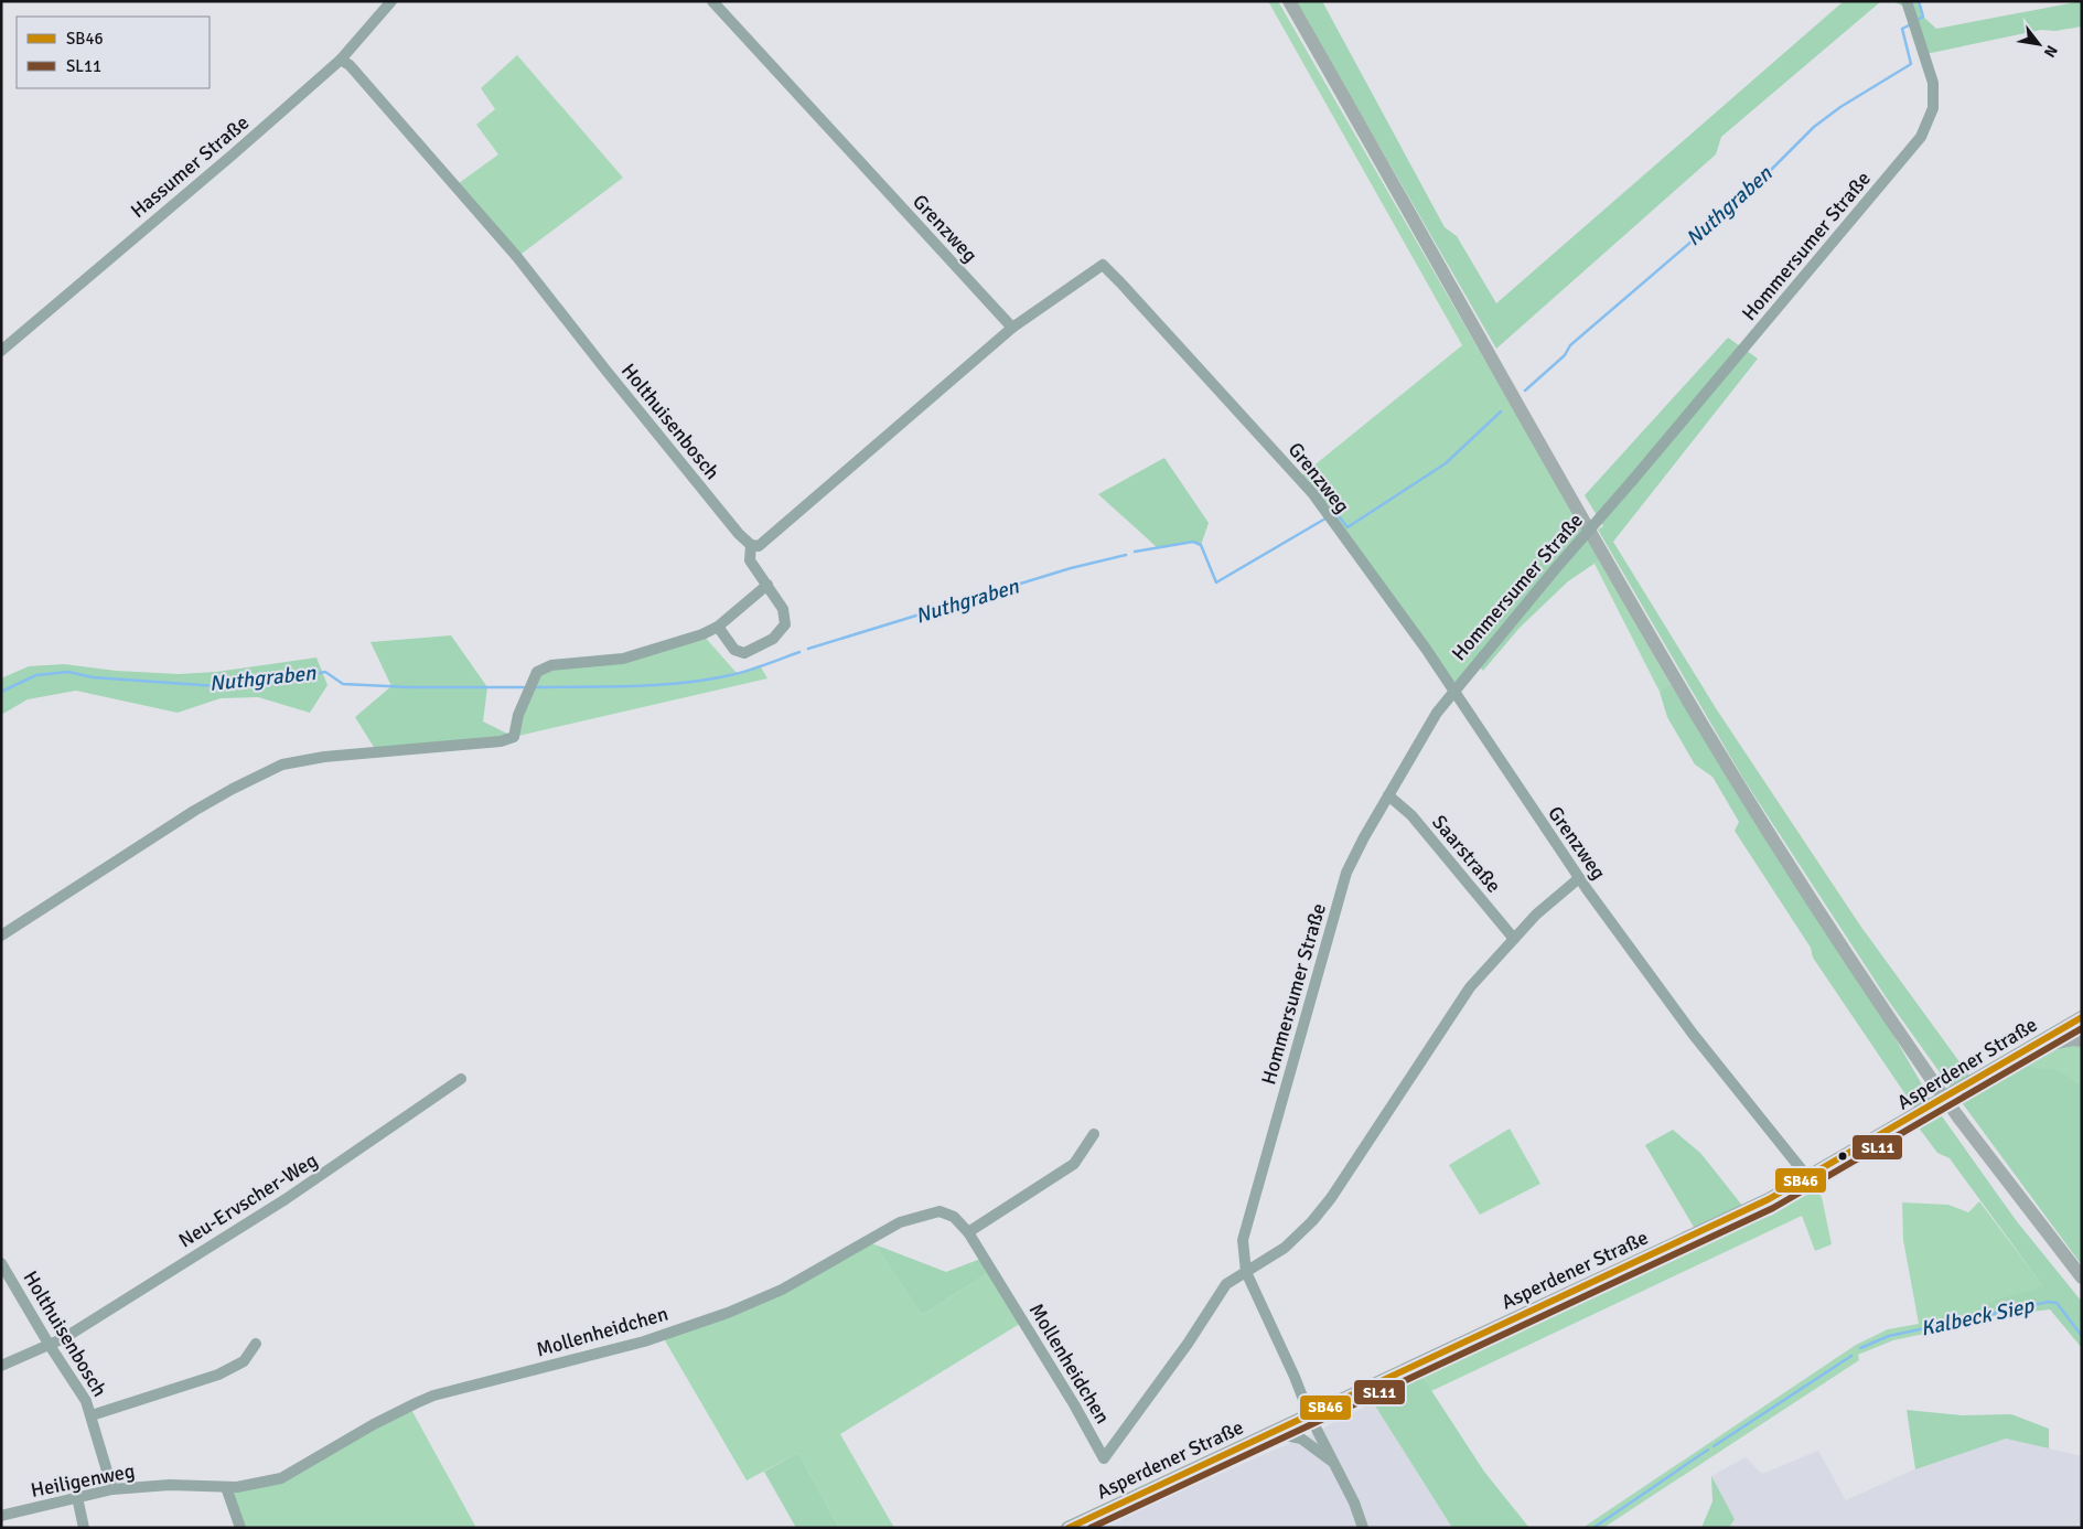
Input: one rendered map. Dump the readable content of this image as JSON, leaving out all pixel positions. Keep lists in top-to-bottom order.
{
  "streets": {
    "main road": ["Asperdener Straße"],
    "street": [
      "Hassumer Straße",
      "Grenzweg",
      "Hommersumer Straße",
      "Holthuisenbosch",
      "Saarstraße",
      "Neu-Ervscher-Weg",
      "Mollenheidchen",
      "Heiligenweg"
    ]
  },
  "crossings": [
    ["Hassumer Straße", "Holthuisenbosch"],
    ["Grenzweg", "Hommersumer Straße"],
    ["Grenzweg", "Asperdener Straße"],
    ["Hommersumer Straße", "Saarstraße"],
    ["Hommersumer Straße", "Asperdener Straße"],
    ["Hommersumer Straße", "Mollenheidchen"],
    ["Holthuisenbosch", "Neu-Ervscher-Weg"],
    ["Holthuisenbosch", "Heiligenweg"],
    ["Mollenheidchen", "Heiligenweg"]
  ],
  "water": ["Nuthgraben", "Kalbeck Siep"],
  "lines": ["transit line SB46", "transit line SL11"],
  "legend": ["SB46", "SL11"],
  "north": "bottom right"
}
